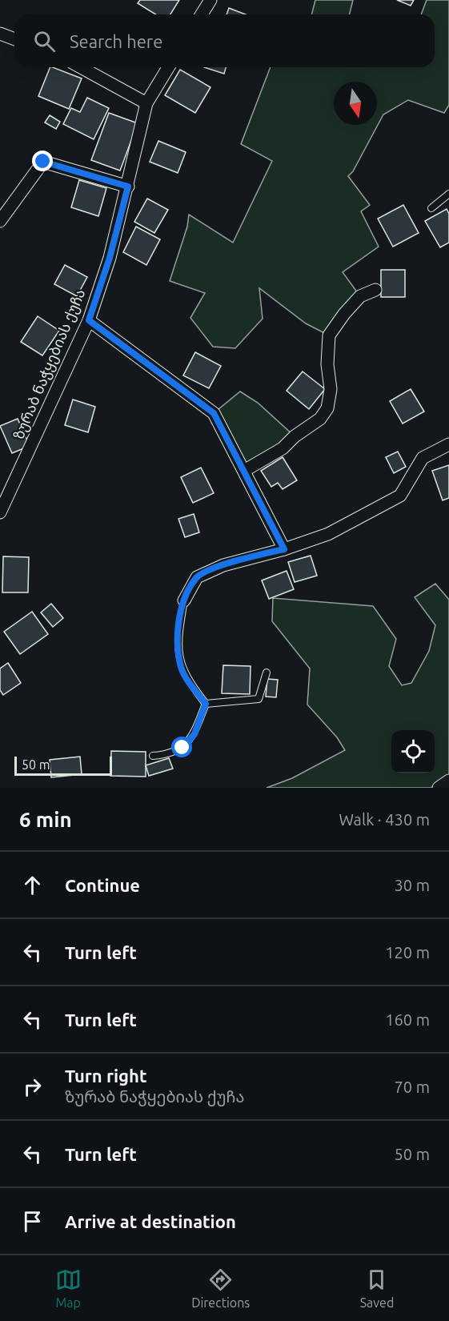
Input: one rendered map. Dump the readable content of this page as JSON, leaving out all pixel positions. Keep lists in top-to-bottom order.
{
  "streets": {
    "street": ["ზურაბ ნაჭყებიას ქუჩა"]
  },
  "scale_bar": "50 m",
  "north": "bottom",
  "page": {
    "search": "Search here",
    "scale": "50 m",
    "heading": ["6 min", "Walk · 430 m"],
    "list": [
      ["Continue", "30 m"],
      ["Turn left", "120 m"],
      ["Turn left", "160 m"],
      ["Turn right", "ზურაბ ნაჭყებიას ქუჩა", "70 m"],
      ["Turn left", "50 m"],
      "Arrive at destination"
    ],
    "nav": ["Map", "Directions", "Saved"]
  }
}
